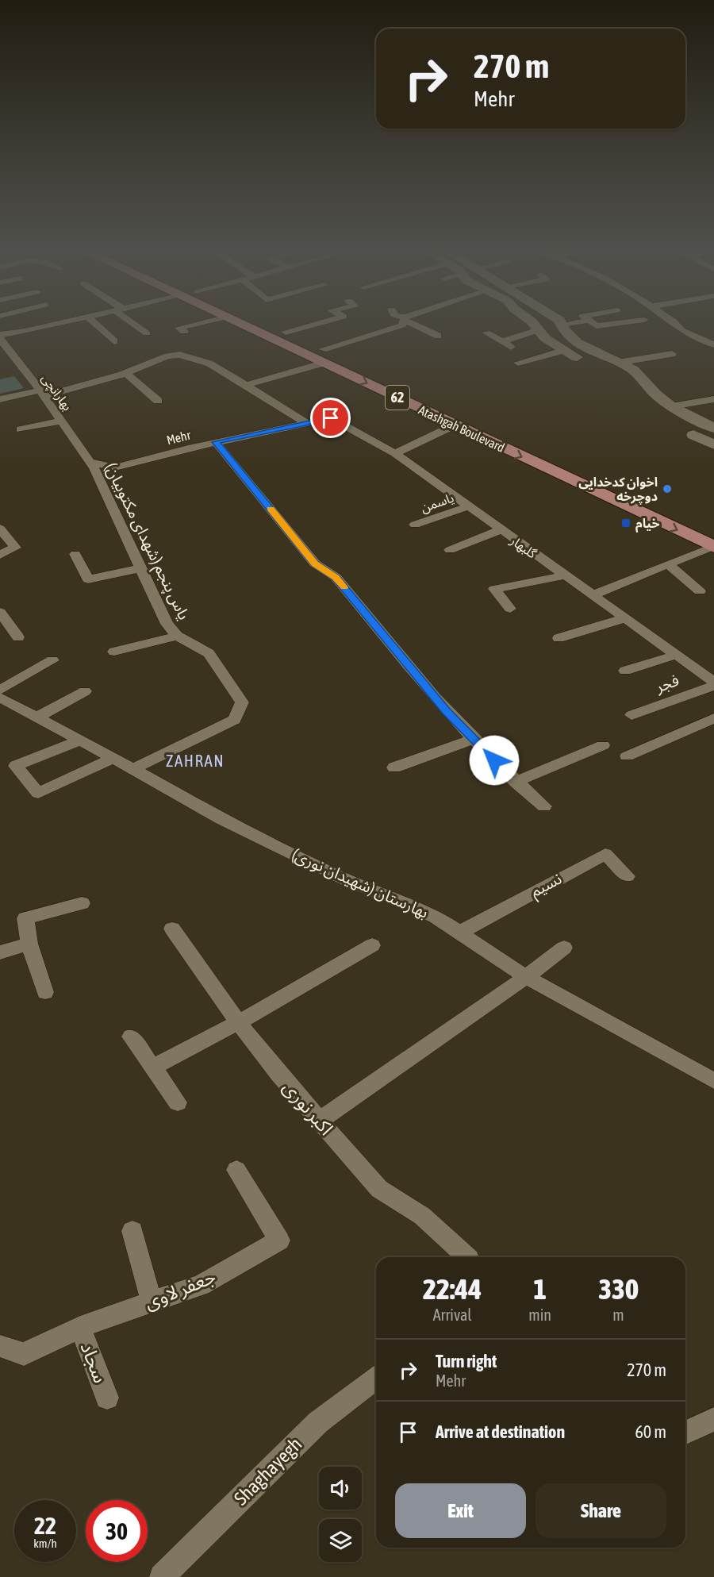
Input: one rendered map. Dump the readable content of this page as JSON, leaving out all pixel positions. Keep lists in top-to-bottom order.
{
  "streets": {
    "main road": ["62", "Atashgah Boulevard"],
    "street": [
      "بهارانچی",
      "Mehr",
      "یاسمن",
      "یاس پنجم (شهدای مکتوبیان)",
      "گلبهار",
      "فجر",
      "بهارستان (شهیدان نوری)",
      "نسیم",
      "اکبر نوری",
      "جعفر لاوی",
      "سجاد",
      "Shaghayegh"
    ]
  },
  "crossings": [
    ["بهارانچی", "Mehr"],
    ["بهارانچی", "یاس پنجم (شهدای مکتوبیان)"],
    ["Mehr", "یاس پنجم (شهدای مکتوبیان)"],
    ["Mehr", "گلبهار"],
    ["یاسمن", "گلبهار"],
    ["یاس پنجم (شهدای مکتوبیان)", "بهارستان (شهیدان نوری)"],
    ["بهارستان (شهیدان نوری)", "نسیم"],
    ["جعفر لاوی", "سجاد"]
  ],
  "districts": ["ZAHRAN"],
  "places": {
    "other": ["اخوان کدخدایی دوچرخه"],
    "transit": ["خیام"]
  },
  "page": {
    "turn": ["270 m", "Mehr"],
    "eta": [
      "22:44",
      "Arrival",
      "1",
      "min",
      "330",
      "m"
    ],
    "list": [
      {
        "name": "Turn right",
        "note": "Mehr",
        "value": "270 m"
      },
      {
        "name": "Arrive at destination",
        "value": "60 m"
      }
    ],
    "buttons": ["Exit", "Share"],
    "speed": "22 km/h",
    "limit": "30"
  }
}
